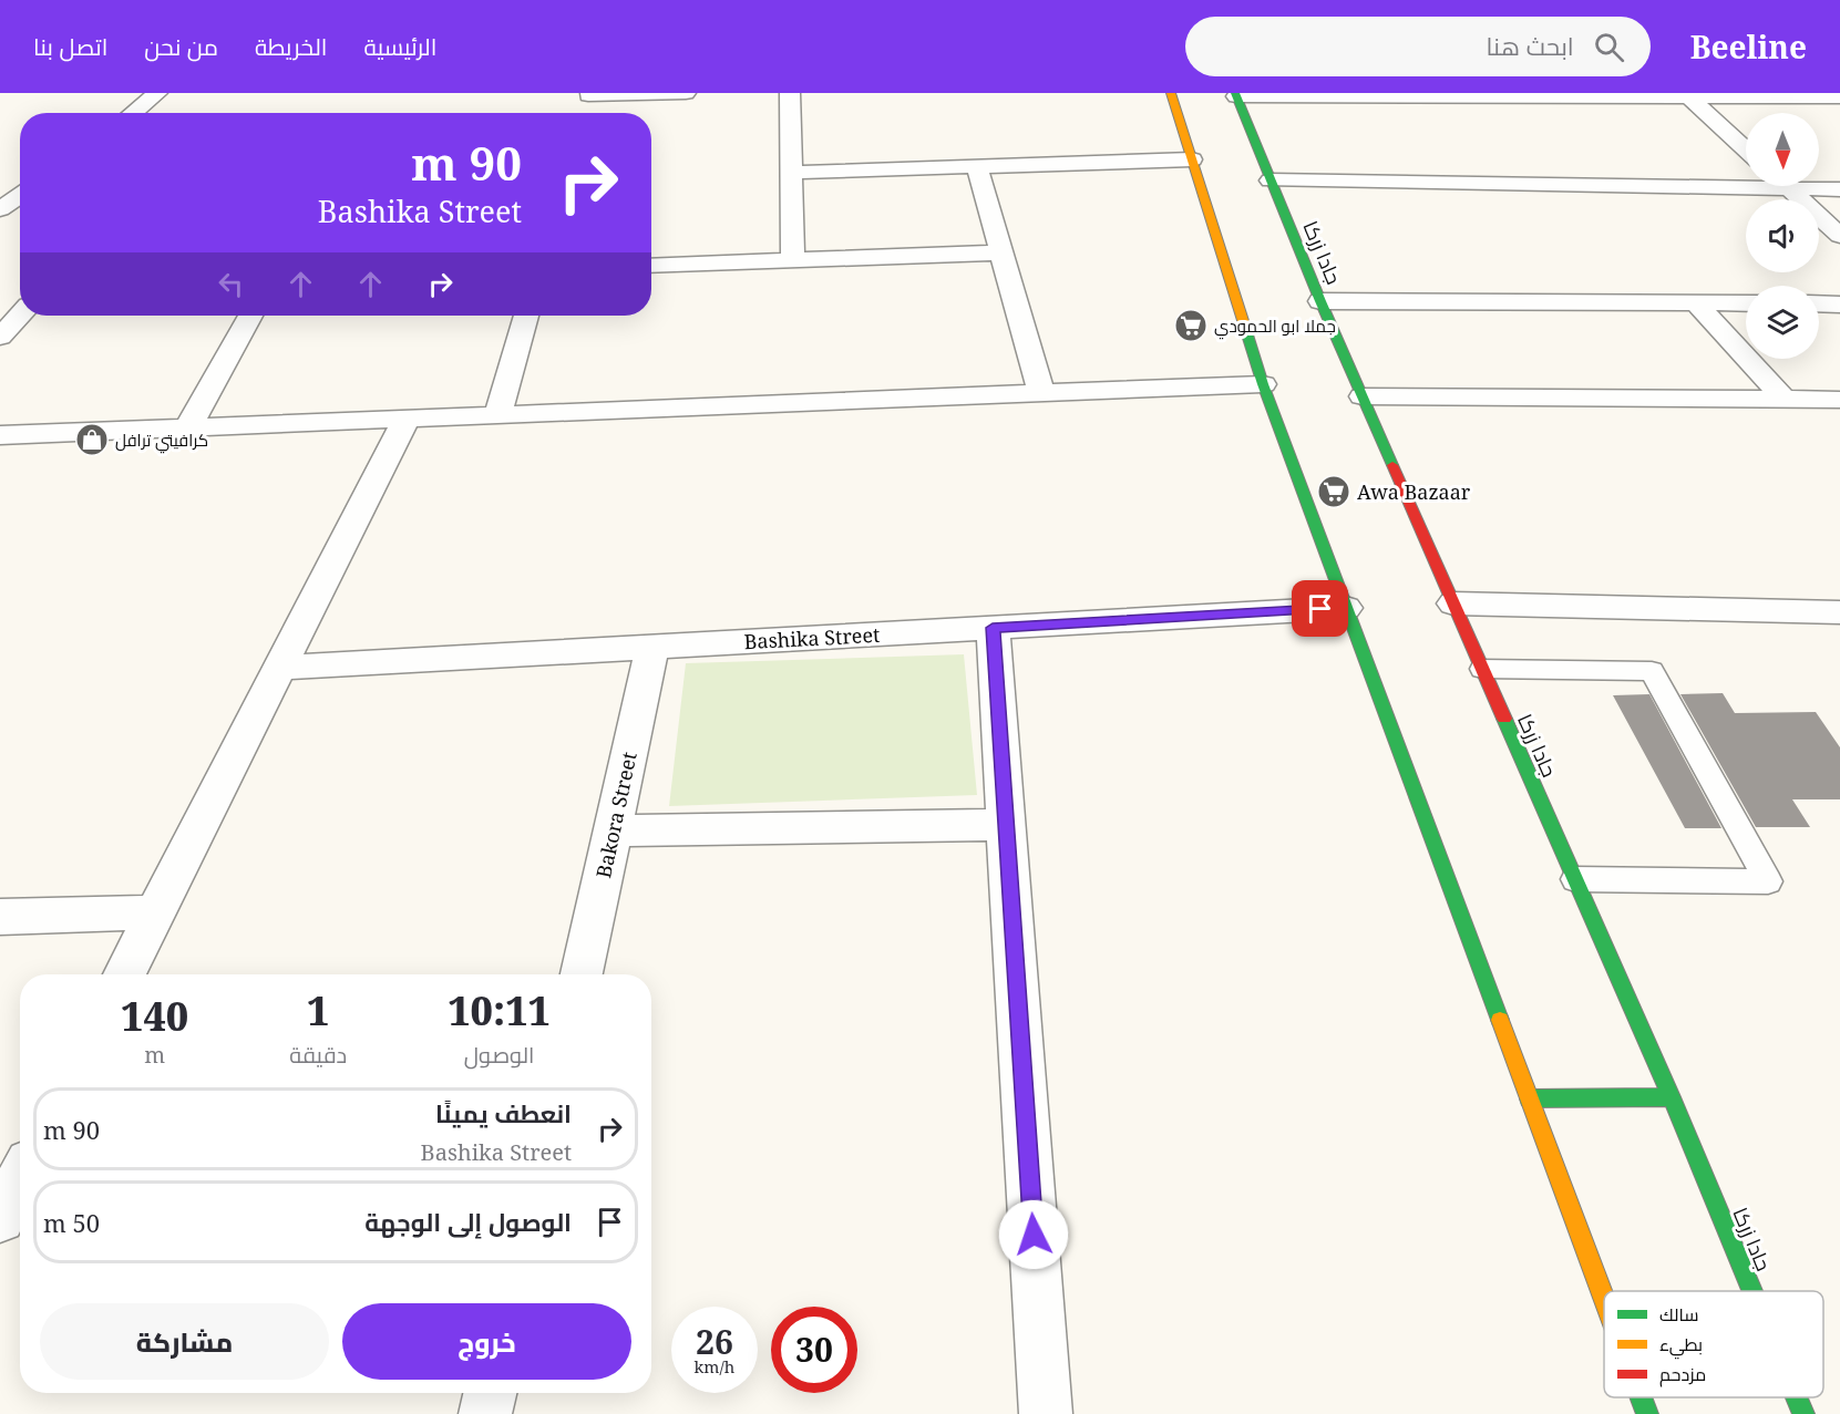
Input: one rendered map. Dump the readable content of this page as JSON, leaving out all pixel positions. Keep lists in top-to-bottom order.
{
  "streets": {
    "main road": ["جادا زرکا"],
    "street": ["Bashika Street", "Bakora Street"]
  },
  "crossings": [
    ["Bashika Street", "Bakora Street"]
  ],
  "places": {
    "supermarket": ["جملا ابو الحمودي", "Awa Bazaar"],
    "shop": ["كرافيتي ترافل"]
  },
  "legend": ["سالك", "بطيء", "مزدحم"],
  "north": "bottom",
  "page": {
    "header": "Beeline",
    "search": "ابحث هنا",
    "nav": [
      "الرئيسية",
      "الخريطة",
      "من نحن",
      "اتصل بنا"
    ],
    "turn": ["90 m", "Bashika Street"],
    "eta": [
      "10:11",
      "الوصول",
      "1",
      "دقيقة",
      "140",
      "m"
    ],
    "list": [
      {
        "name": "انعطف يمينًا",
        "note": "Bashika Street",
        "value": "90 m"
      },
      {
        "name": "الوصول إلى الوجهة",
        "value": "50 m"
      }
    ],
    "buttons": ["خروج", "مشاركة"],
    "speed": "26 km/h",
    "limit": "30"
  }
}
